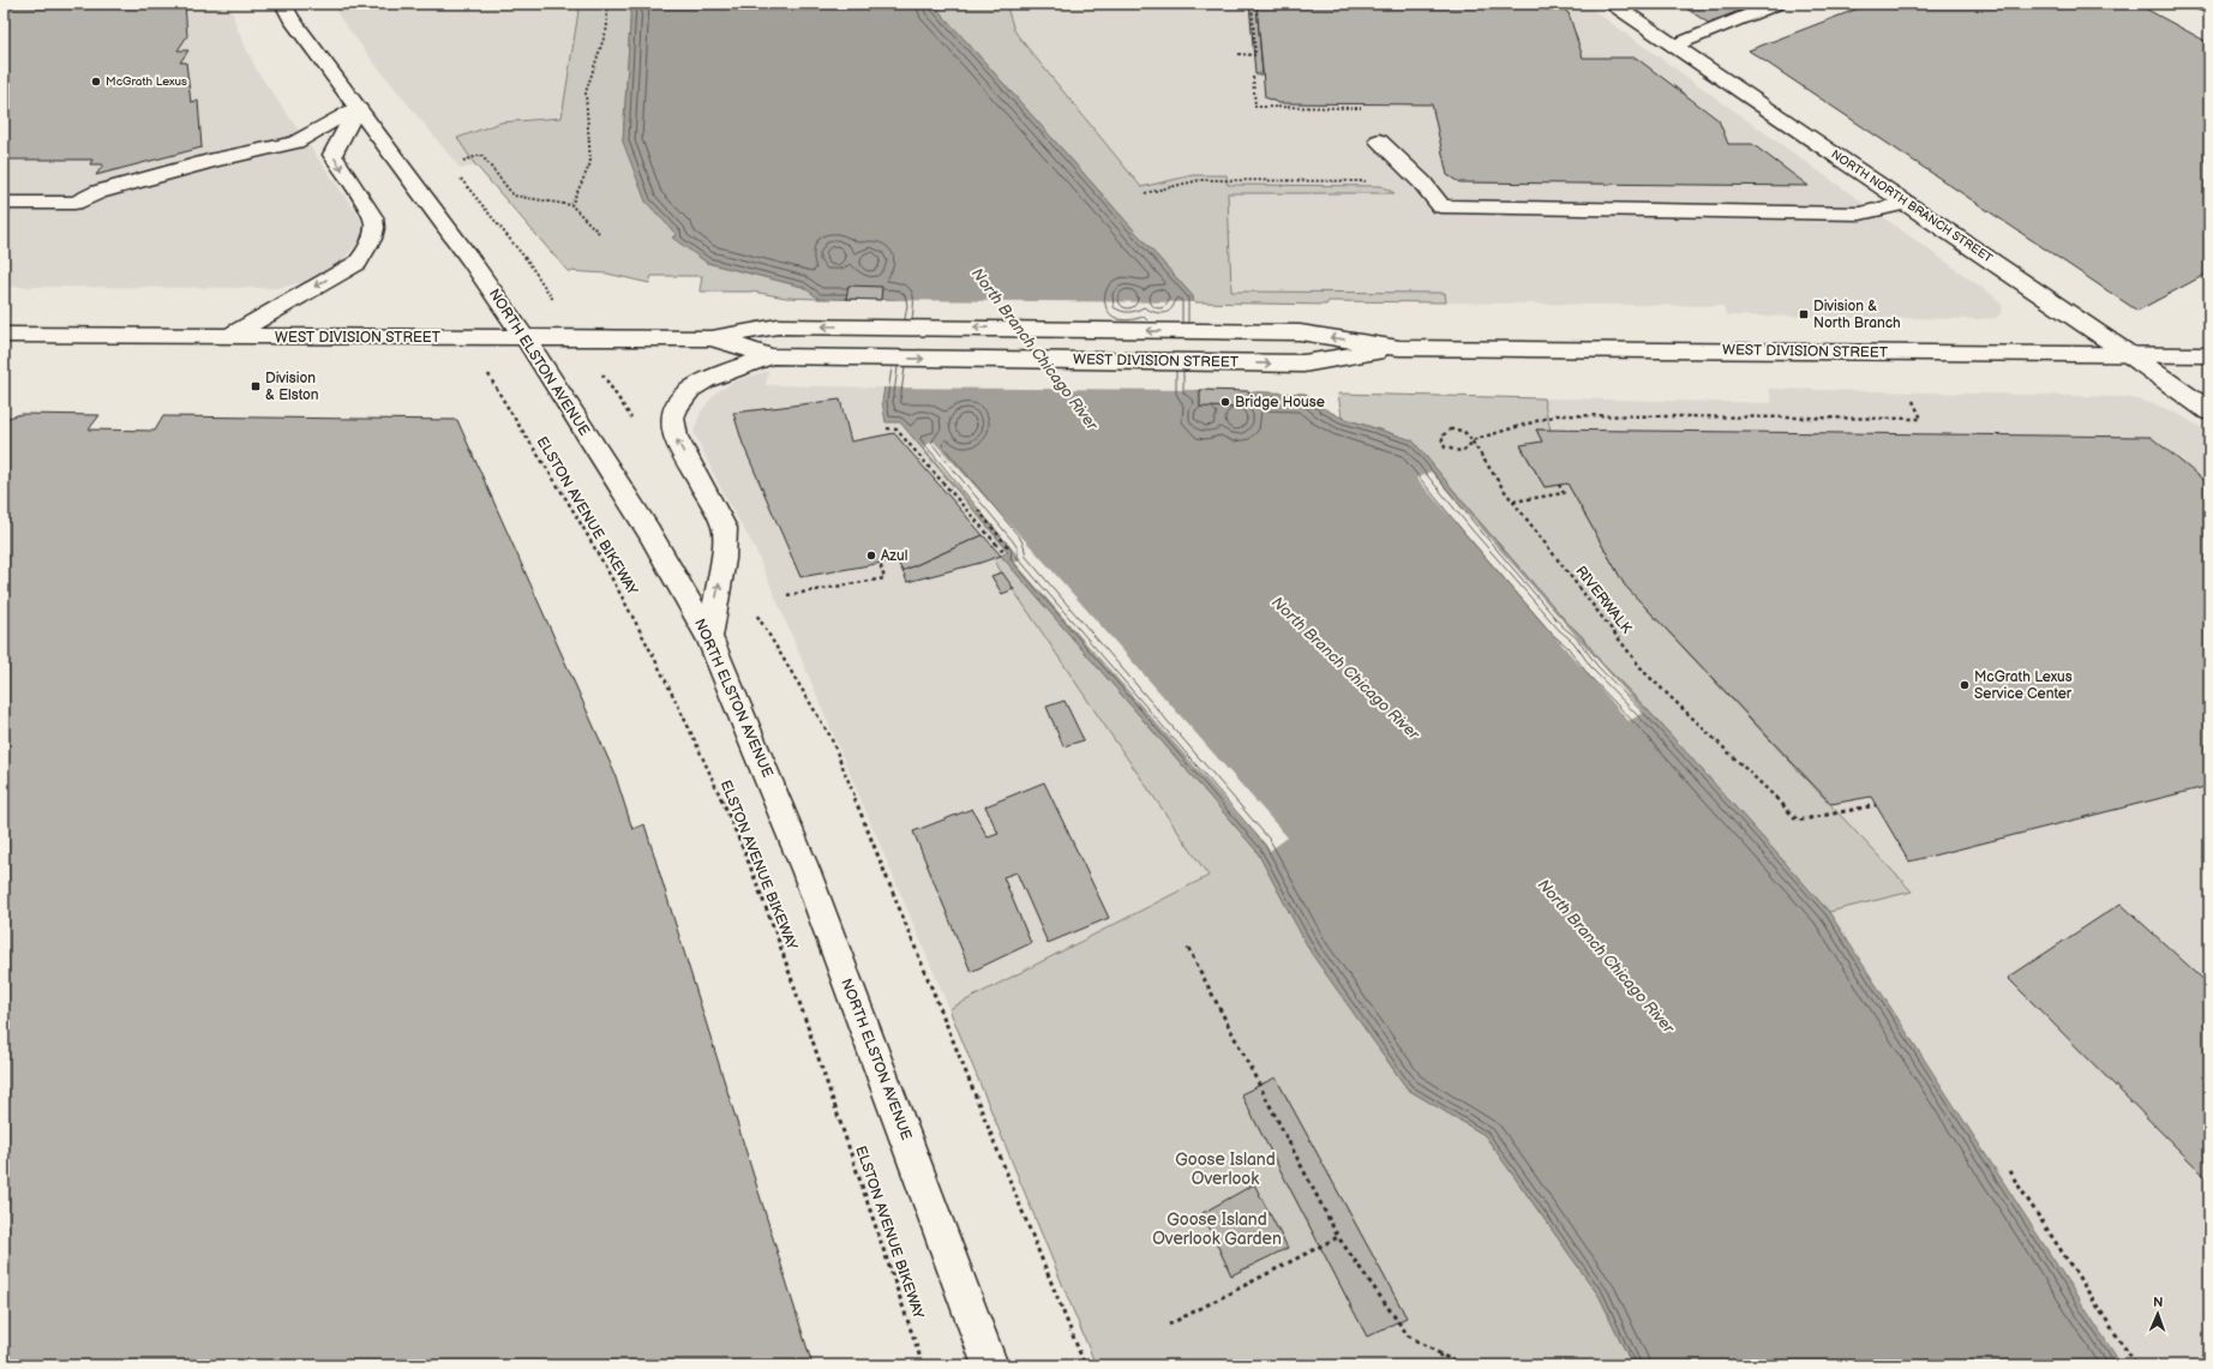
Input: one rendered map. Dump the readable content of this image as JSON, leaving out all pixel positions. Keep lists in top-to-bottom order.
{
  "streets": {
    "main road": ["NORTH NORTH BRANCH STREET", "WEST DIVISION STREET", "NORTH ELSTON AVENUE"],
    "path": ["ELSTON AVENUE BIKEWAY", "RIVERWALK"]
  },
  "crossings": [
    ["NORTH NORTH BRANCH STREET", "WEST DIVISION STREET"],
    ["WEST DIVISION STREET", "NORTH ELSTON AVENUE"]
  ],
  "water": ["North Branch Chicago River"],
  "parks": ["Goose Island Overlook", "Goose Island Overlook Garden"],
  "places": {
    "other": [
      "McGrath Lexus",
      "Bridge House",
      "Azul",
      "McGrath Lexus Service Center"
    ],
    "transit": ["Division & North Branch", "Division & Elston"]
  },
  "north": "top"
}
